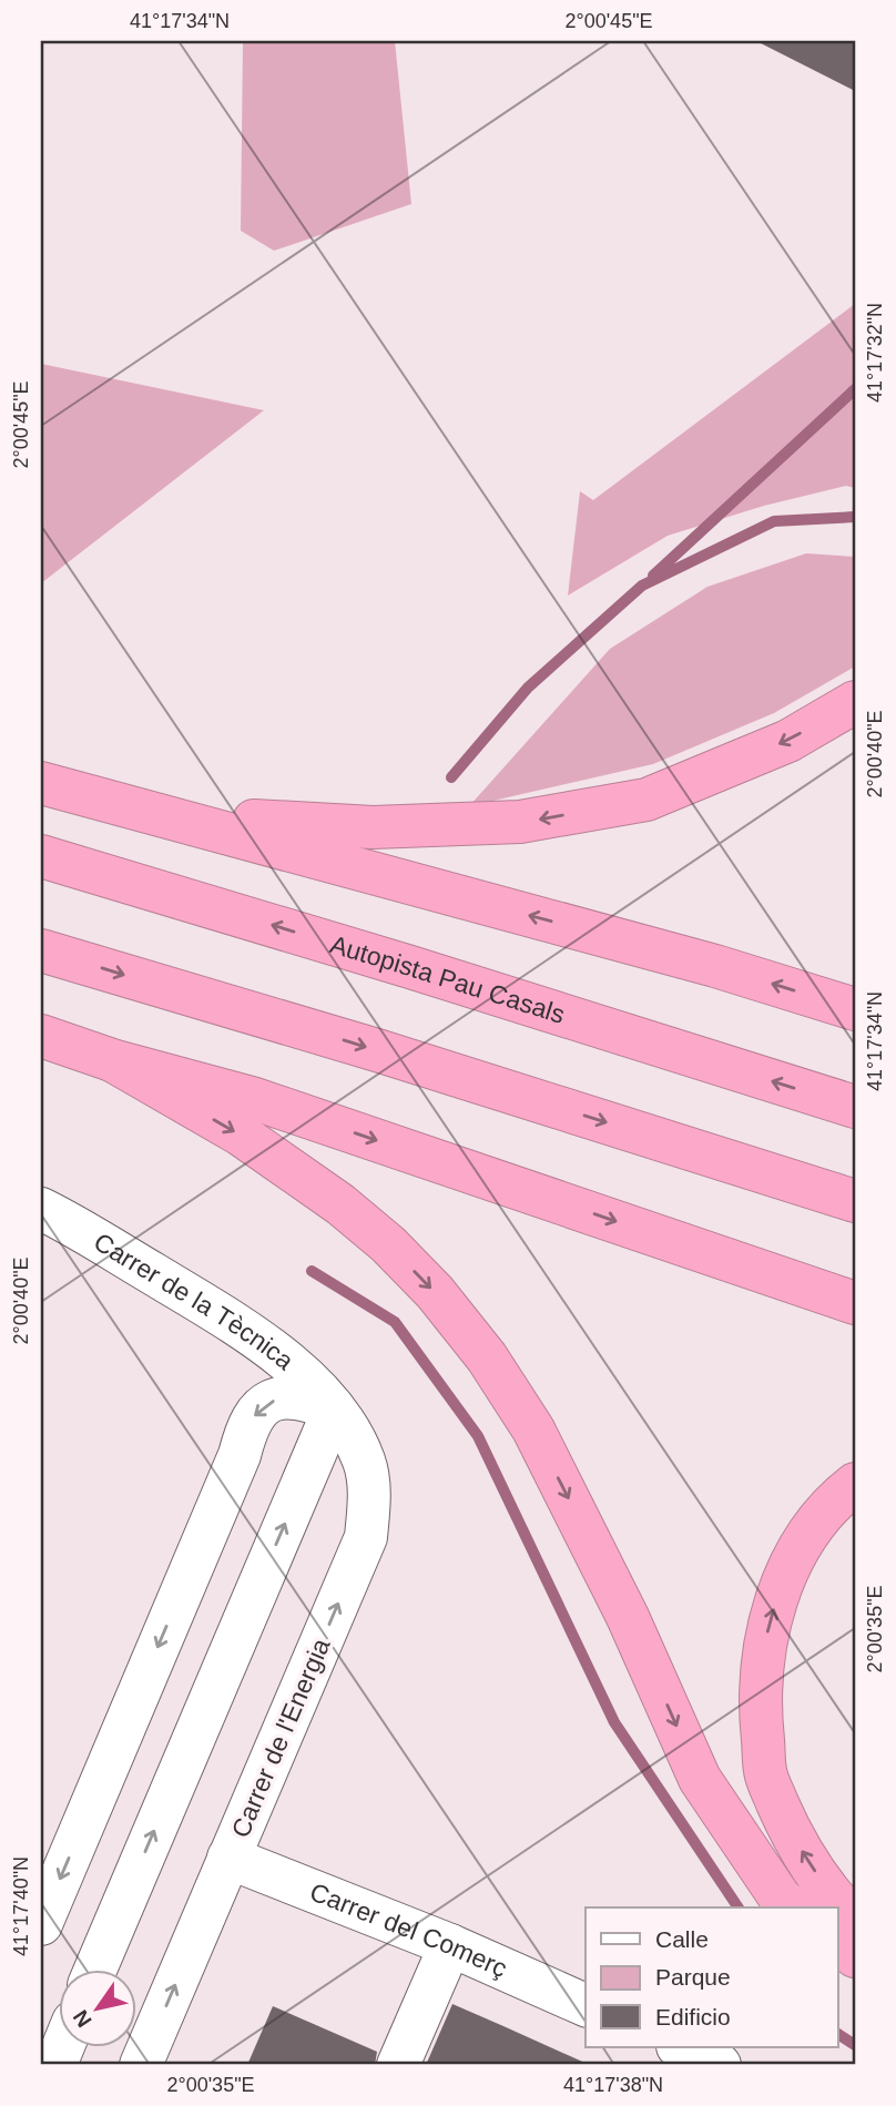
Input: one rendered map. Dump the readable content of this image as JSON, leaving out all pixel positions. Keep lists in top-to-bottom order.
{
  "streets": {
    "highway": ["Autopista Pau Casals"],
    "street": ["Carrer de la Tècnica", "Carrer de l'Energia", "Carrer del Comerç"]
  },
  "crossings": [
    ["Carrer de la Tècnica", "Carrer de l'Energia"],
    ["Carrer de l'Energia", "Carrer del Comerç"]
  ],
  "legend": ["Calle", "Parque", "Edificio"],
  "north": "bottom left",
  "coordinates": [
    "41°17'34\"N",
    "2°00'45\"E",
    "41°17'32\"N",
    "2°00'40\"E",
    "2°00'35\"E",
    "41°17'40\"N",
    "41°17'38\"N"
  ]
}
